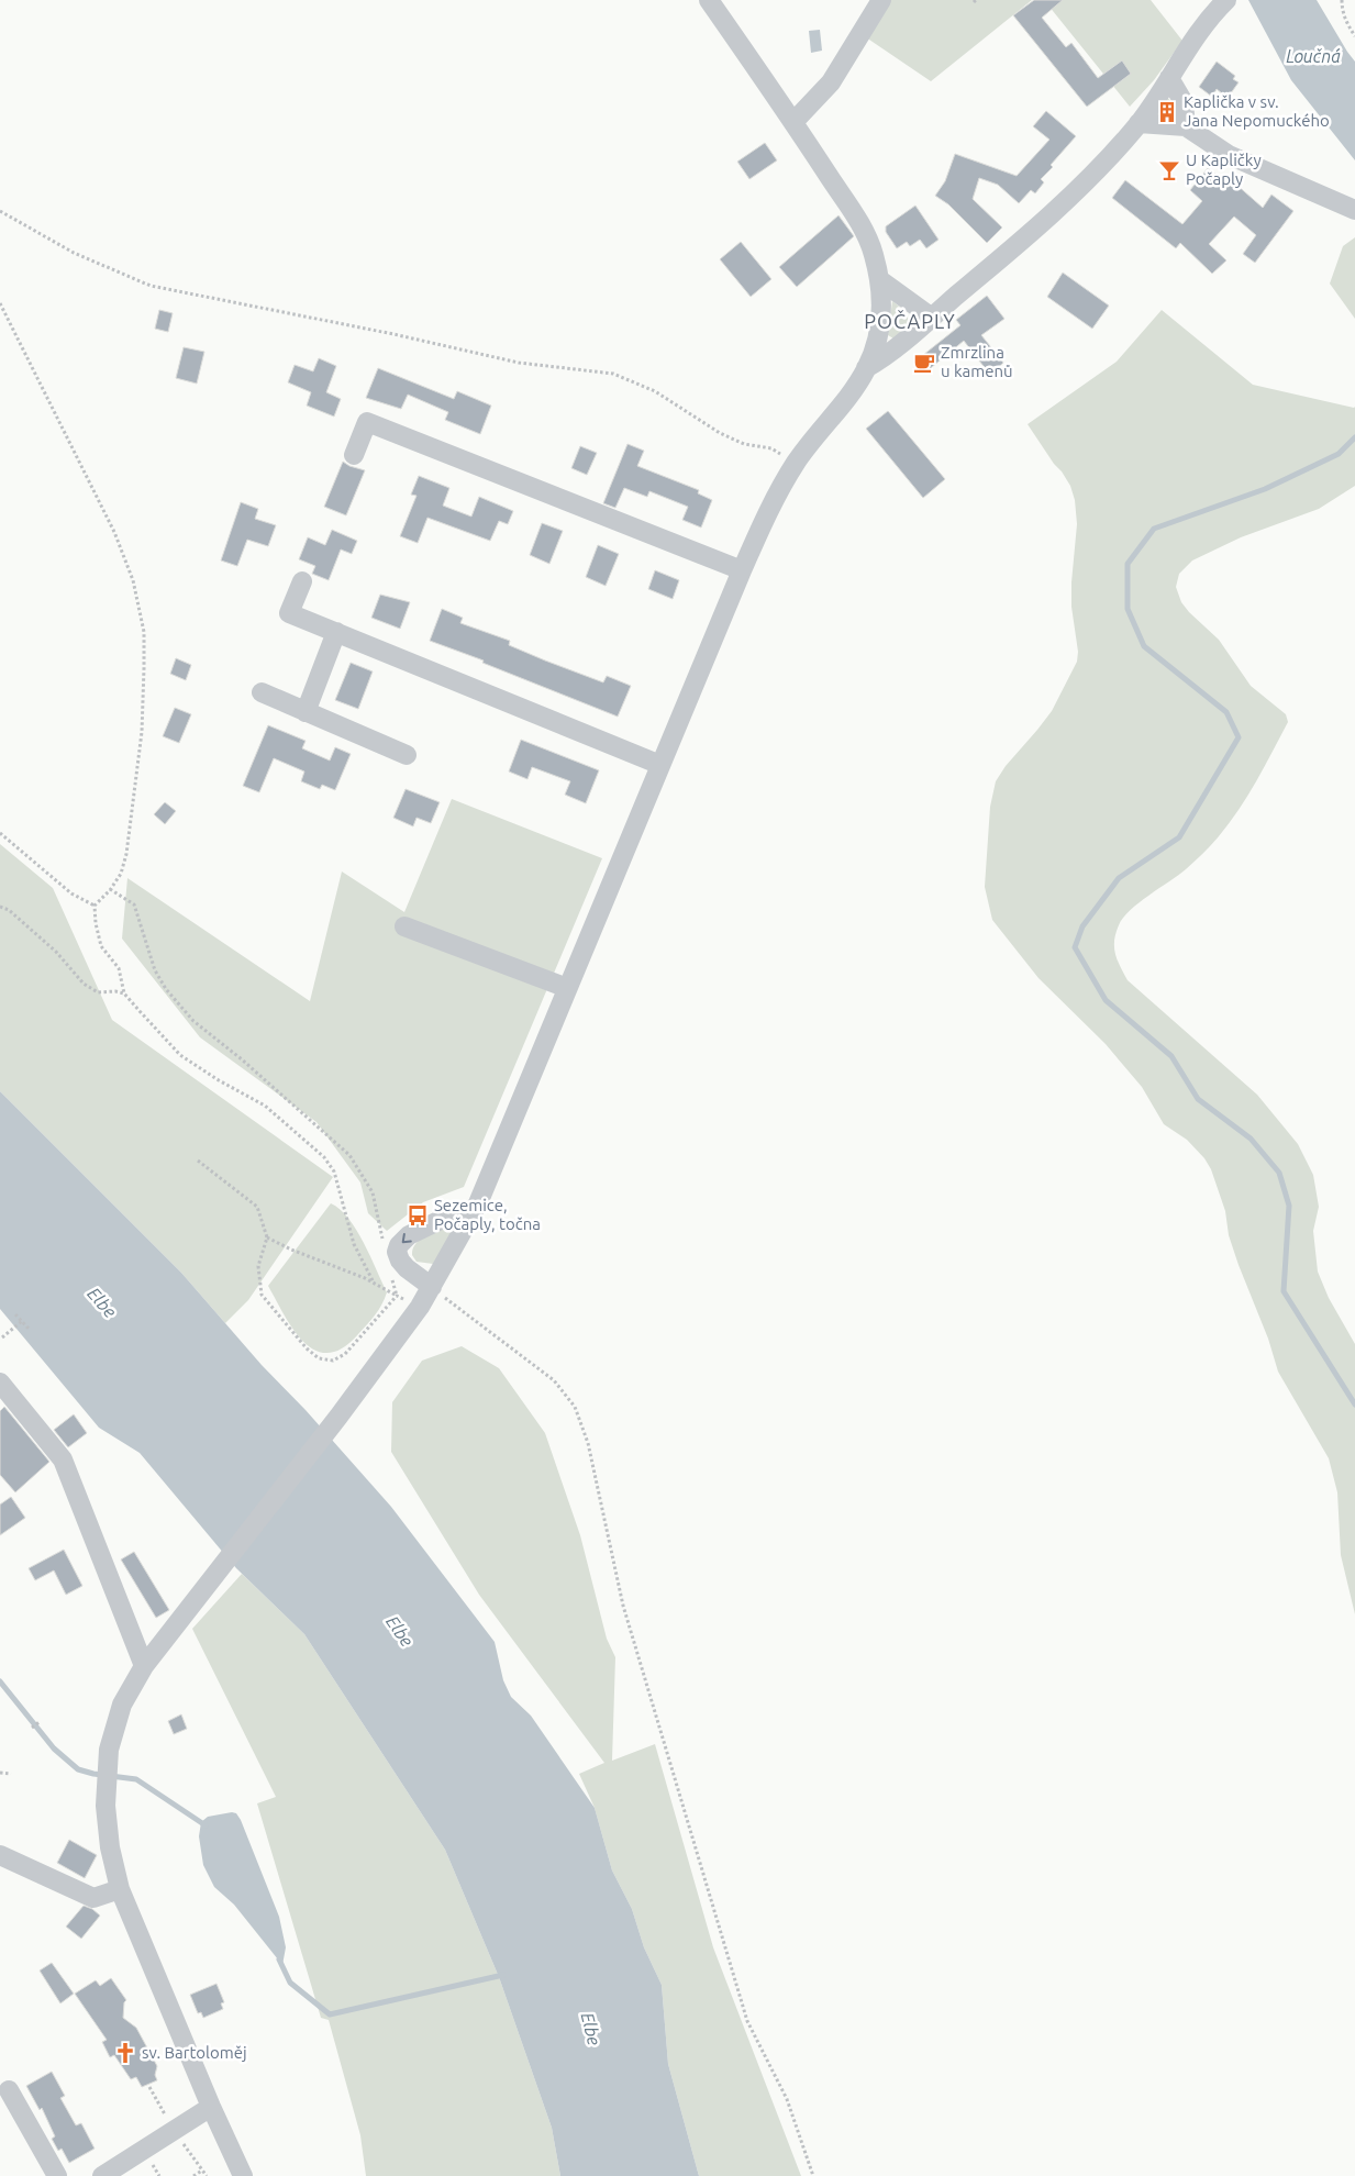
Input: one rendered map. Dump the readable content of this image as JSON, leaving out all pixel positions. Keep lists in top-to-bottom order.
{
  "districts": ["POČAPLY"],
  "water": ["Loučná", "Elbe"],
  "places": {
    "building": ["Kaplička v sv. Jana Nepomuckého"],
    "bar": ["U Kapličky Počaply"],
    "cafe": ["Zmrzlina u kamenů"],
    "bus stop": ["Sezemice, Počaply, točna"],
    "church": ["sv. Bartoloměj"]
  }
}
